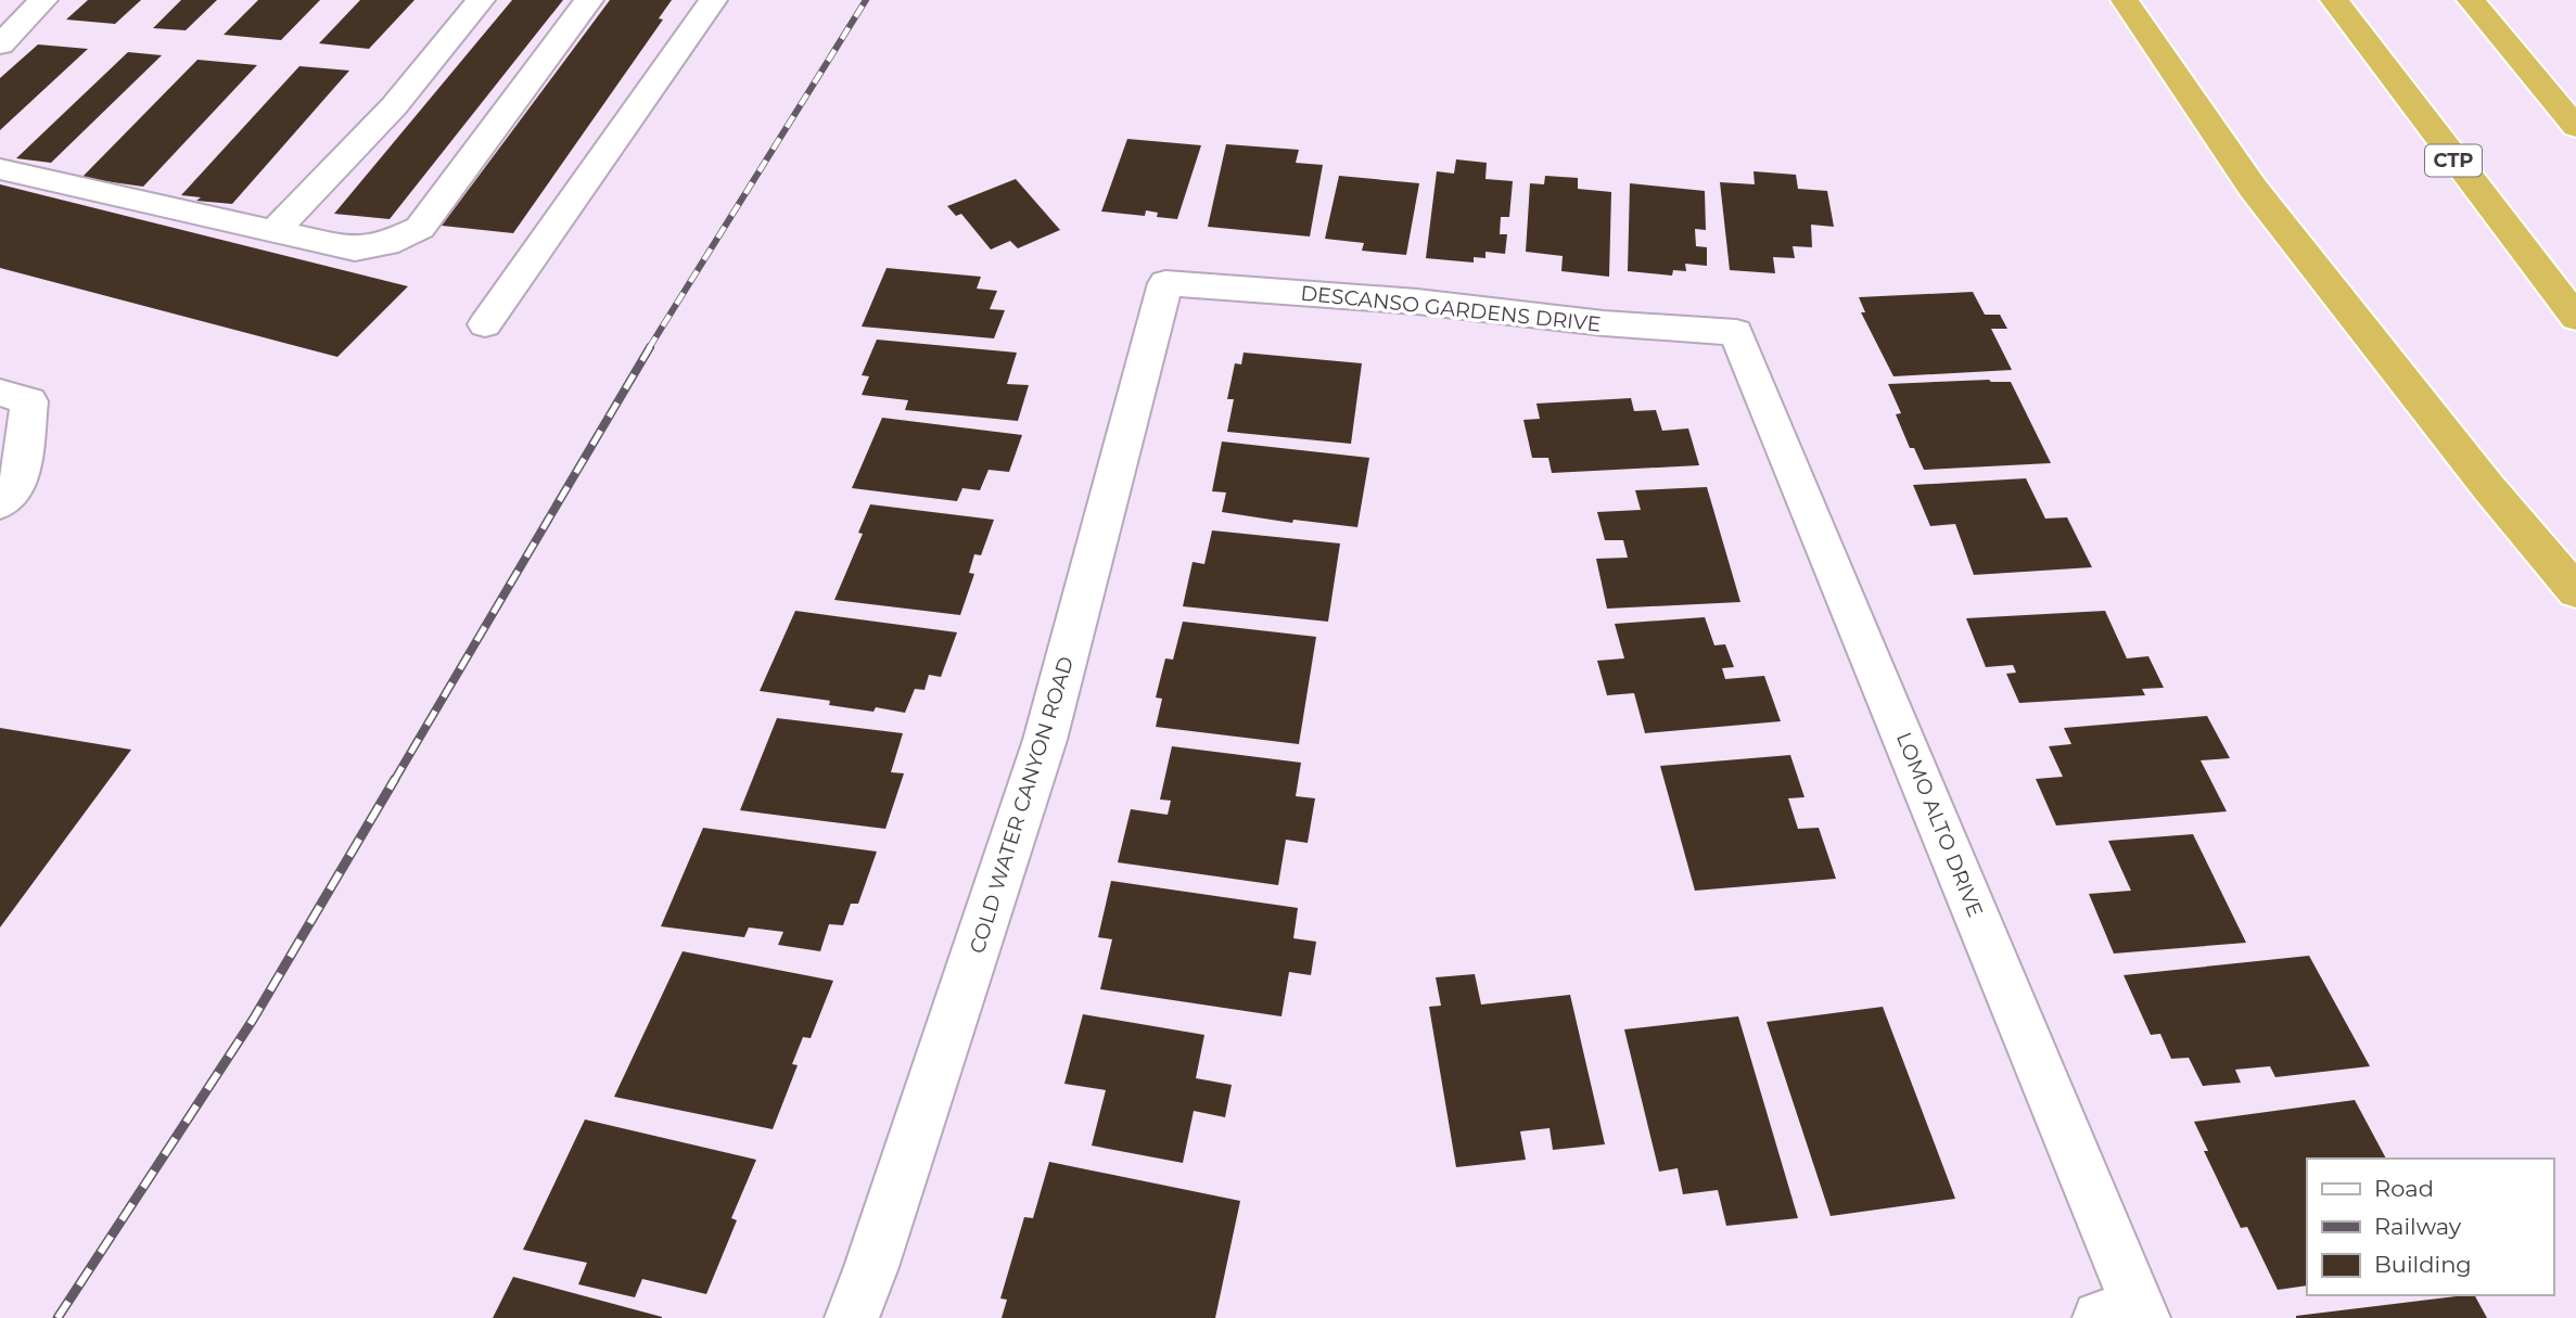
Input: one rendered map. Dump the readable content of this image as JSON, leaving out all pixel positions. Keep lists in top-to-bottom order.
{
  "streets": {
    "highway": ["CTP"],
    "street": ["DESCANSO GARDENS DRIVE", "COLD WATER CANYON ROAD", "LOMO ALTO DRIVE"]
  },
  "crossings": [
    ["DESCANSO GARDENS DRIVE", "COLD WATER CANYON ROAD"],
    ["DESCANSO GARDENS DRIVE", "LOMO ALTO DRIVE"]
  ],
  "legend": ["Road", "Railway", "Building"]
}
